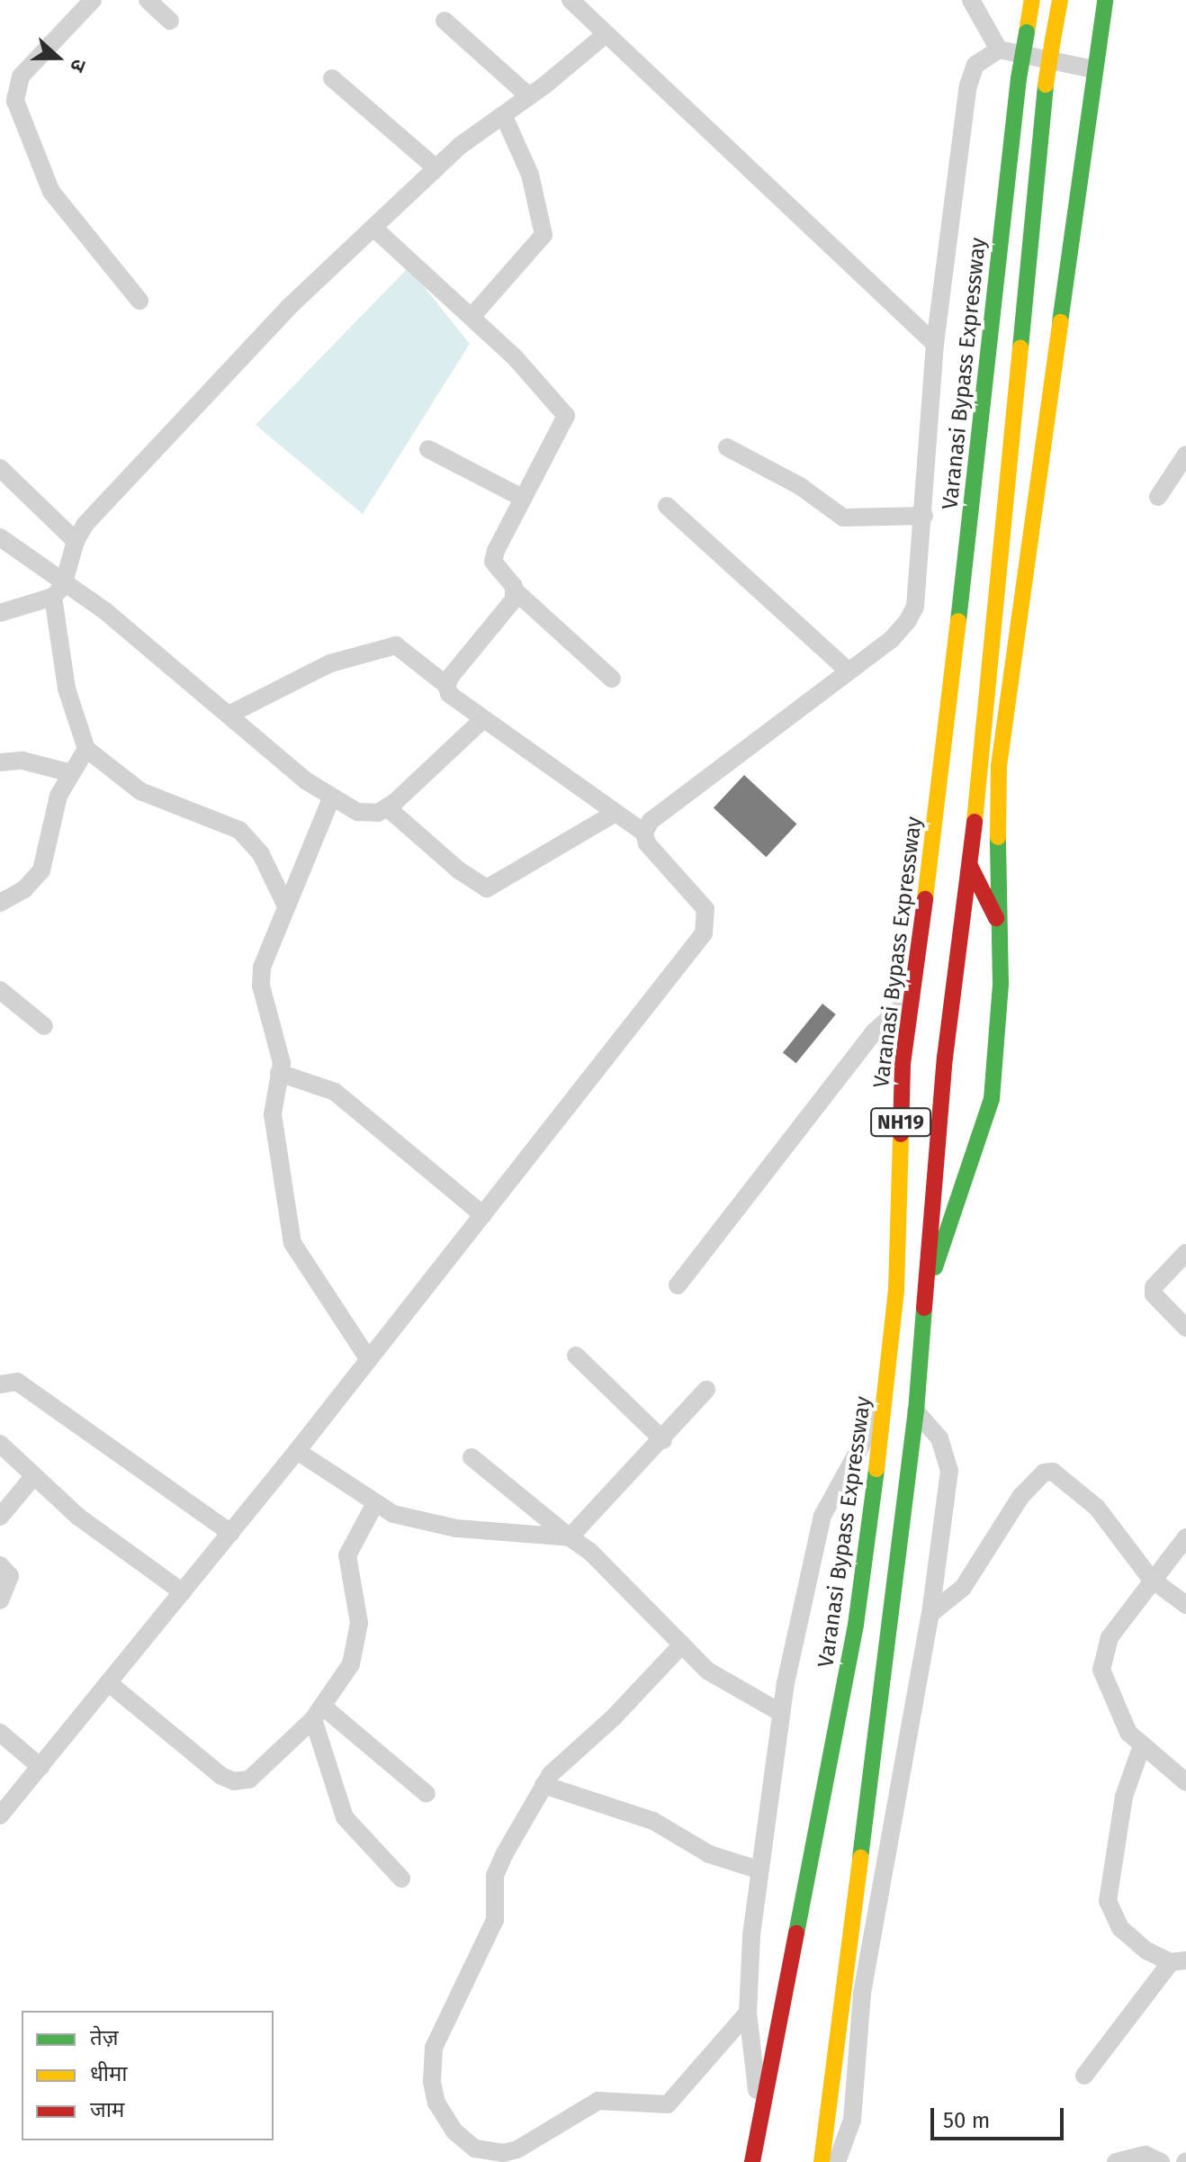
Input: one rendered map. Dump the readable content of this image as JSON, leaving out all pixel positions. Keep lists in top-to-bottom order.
{
  "streets": {
    "main road": ["Varanasi Bypass Expressway", "NH19"]
  },
  "legend": ["तेज़", "धीमा", "जाम"],
  "scale_bar": "50 m",
  "north": "right"
}
